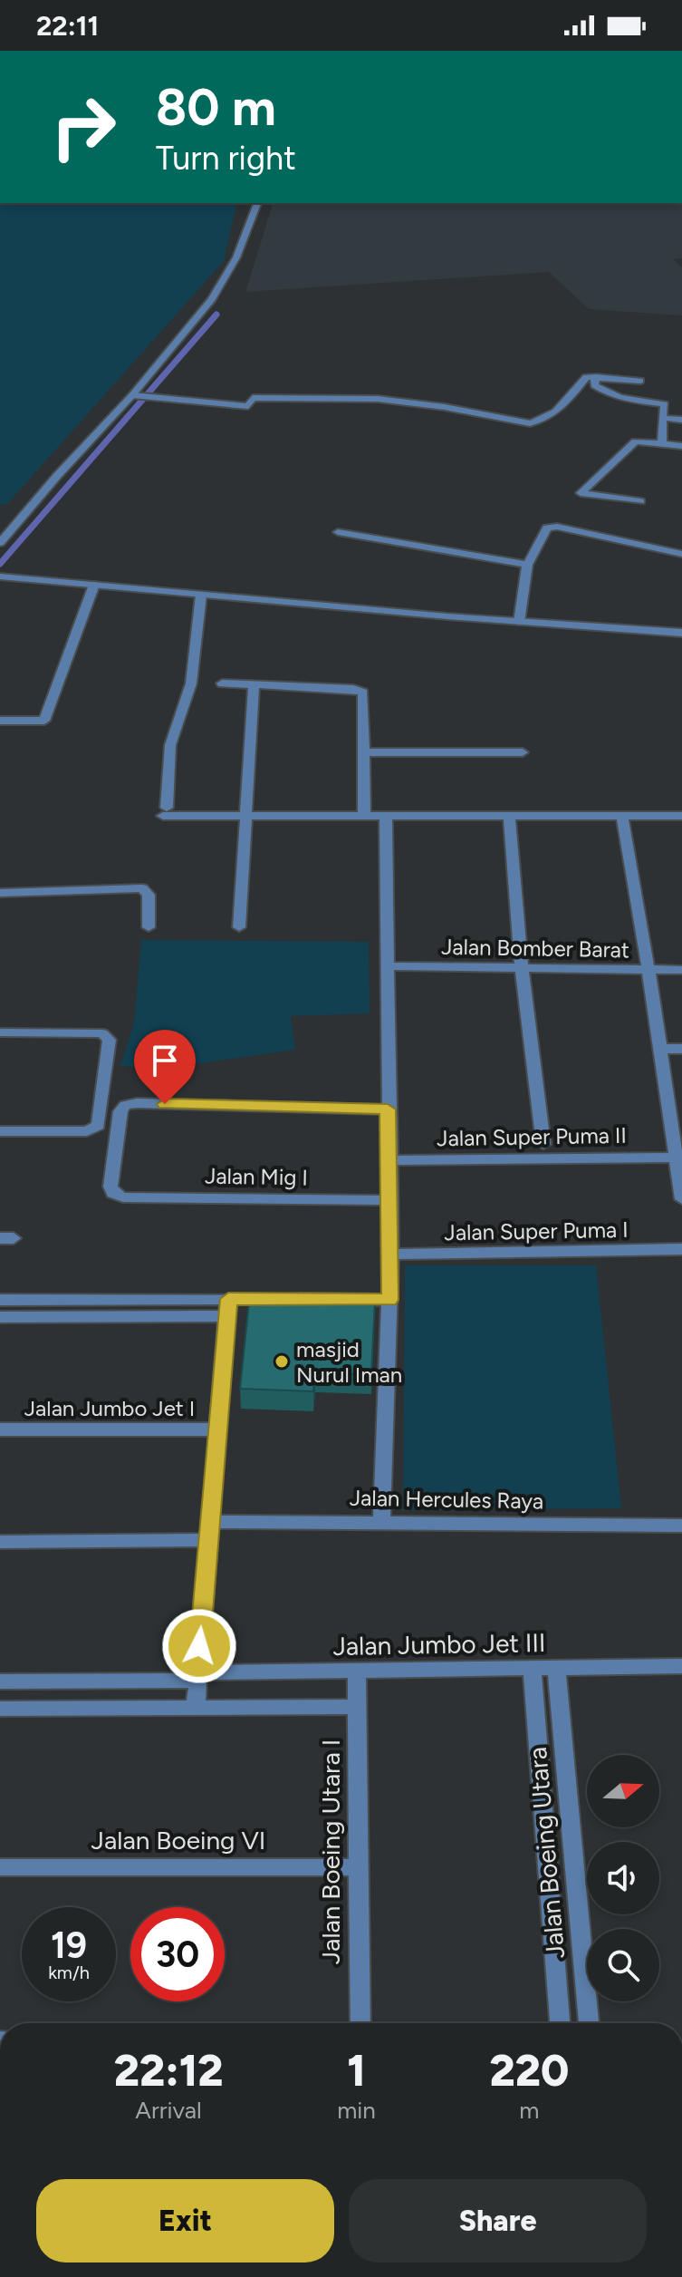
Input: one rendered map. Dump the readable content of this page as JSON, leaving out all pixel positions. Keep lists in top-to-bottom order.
{
  "streets": {
    "street": [
      "Jalan Bomber Barat",
      "Jalan Super Puma II",
      "Jalan Mig I",
      "Jalan Super Puma I",
      "Jalan Jumbo Jet I",
      "Jalan Hercules Raya",
      "Jalan Jumbo Jet III",
      "Jalan Boeing VI",
      "Jalan Boeing Utara I",
      "Jalan Boeing Utara"
    ]
  },
  "crossings": [
    ["Jalan Jumbo Jet III", "Jalan Boeing Utara I"],
    ["Jalan Jumbo Jet III", "Jalan Boeing Utara"],
    ["Jalan Boeing VI", "Jalan Boeing Utara I"]
  ],
  "places": ["masjid Nurul Iman"],
  "north": "right",
  "page": {
    "status": "22:11",
    "turn": ["80 m", "Turn right"],
    "speed": "19 km/h",
    "limit": "30",
    "eta": [
      "22:12",
      "Arrival",
      "1",
      "min",
      "220",
      "m"
    ],
    "buttons": ["Exit", "Share"]
  }
}
